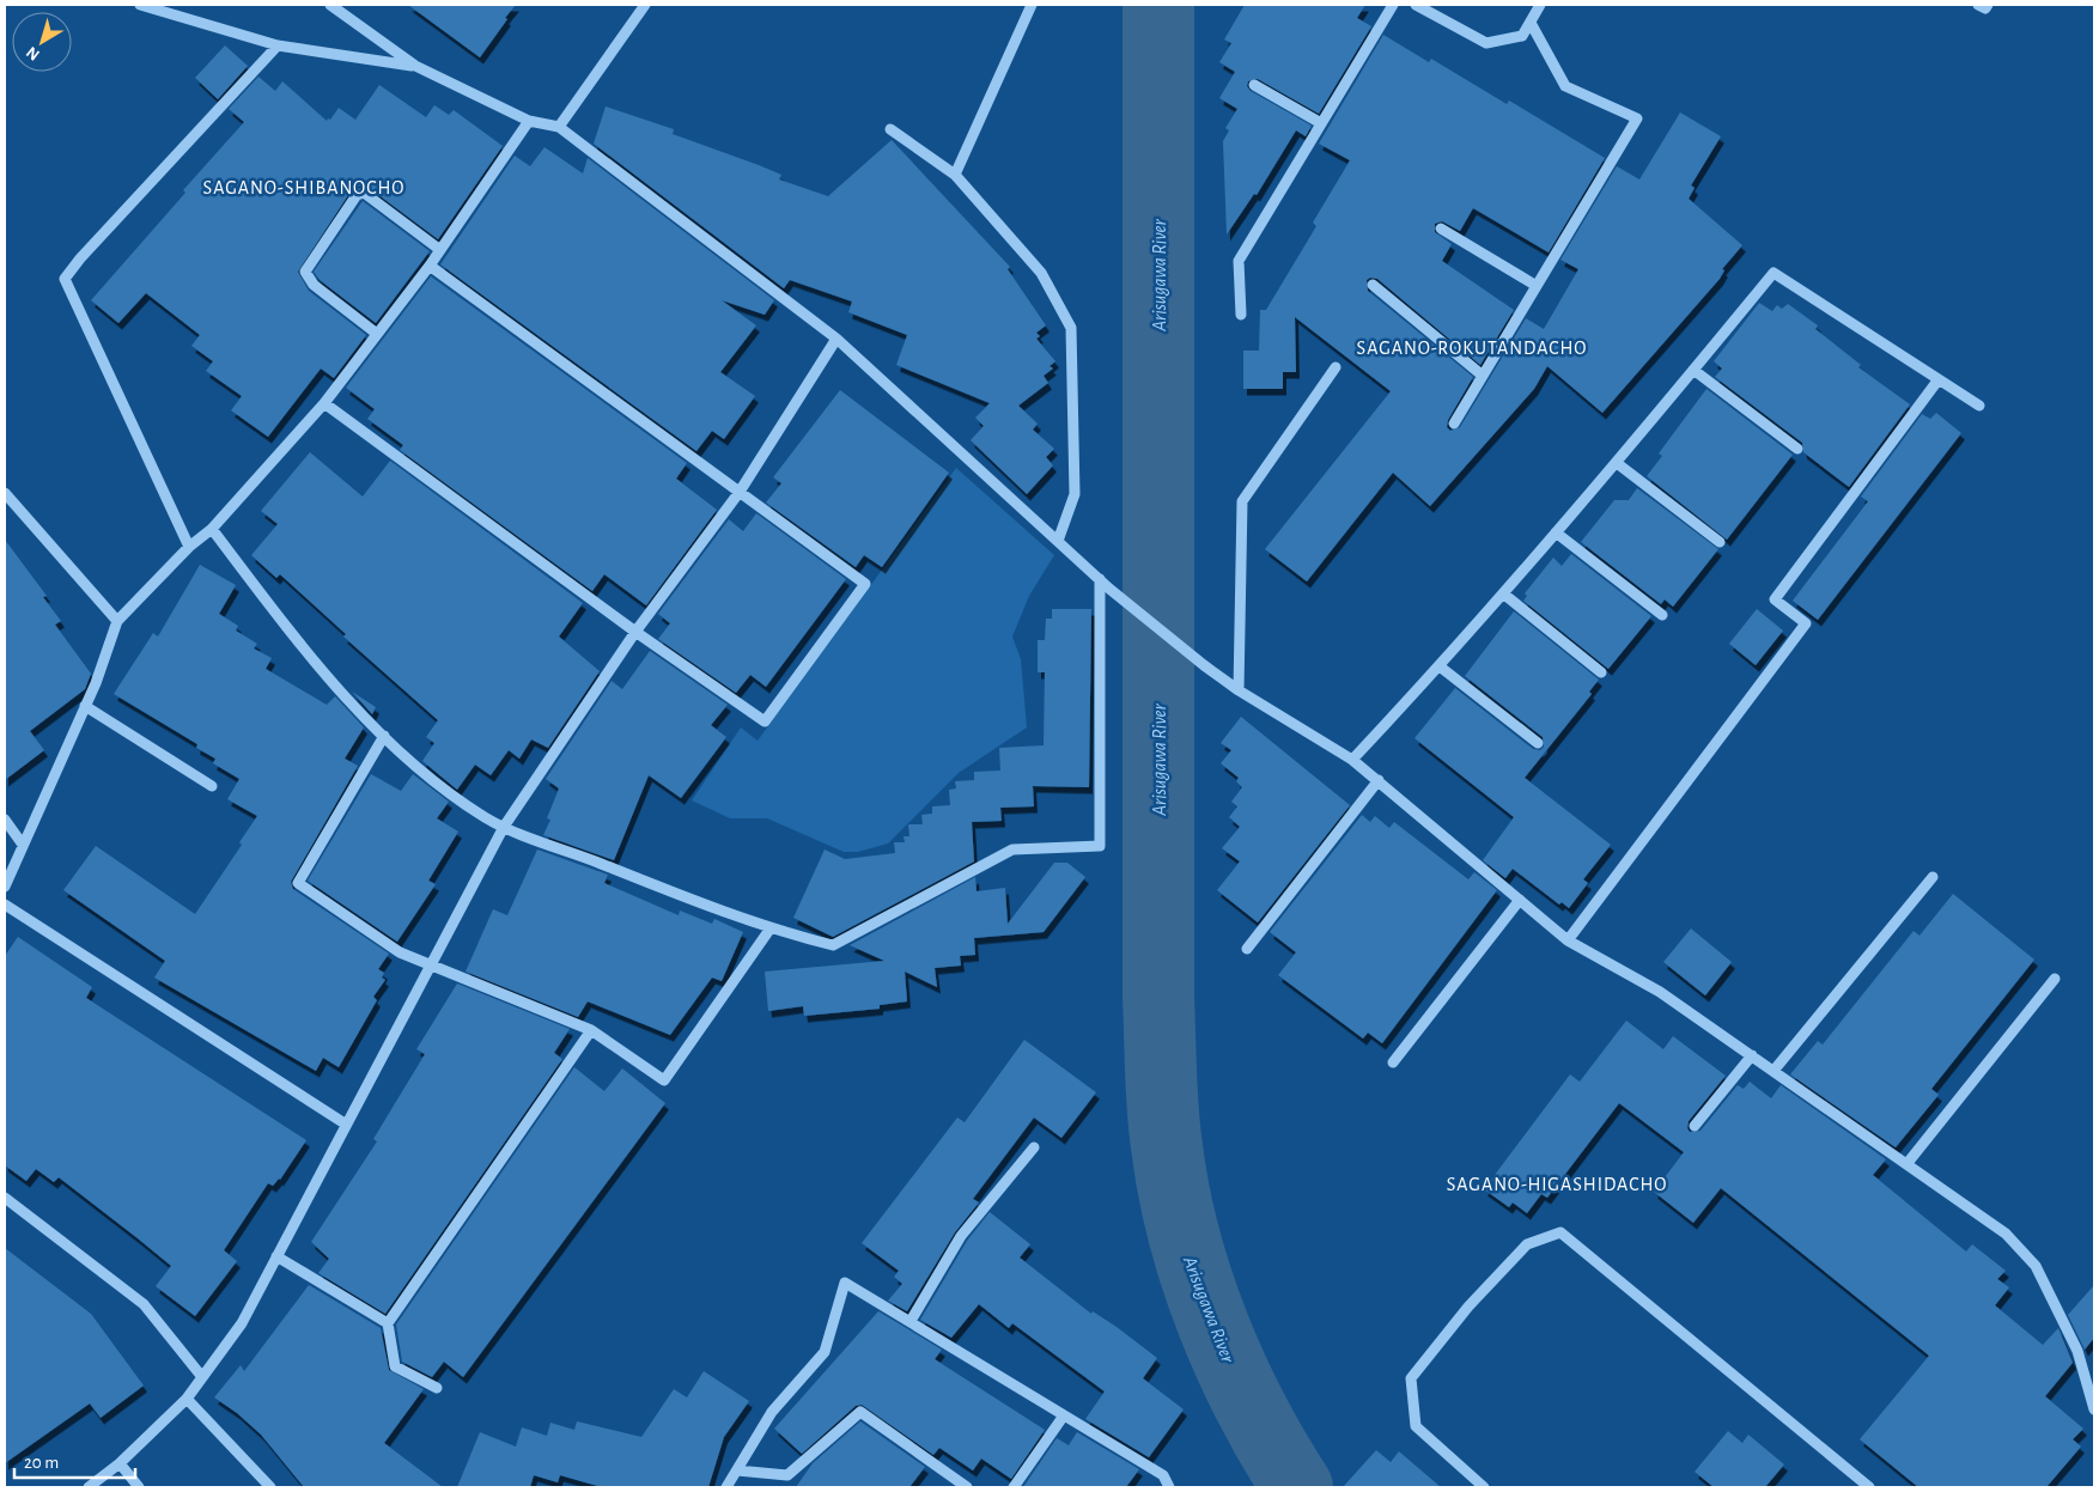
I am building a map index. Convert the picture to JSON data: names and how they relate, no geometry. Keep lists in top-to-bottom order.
{
  "districts": ["SAGANO-SHIBANOCHO", "SAGANO-ROKUTANDACHO", "SAGANO-HIGASHIDACHO"],
  "water": ["Arisugawa River"],
  "scale_bar": "20 m",
  "north": "bottom left"
}
